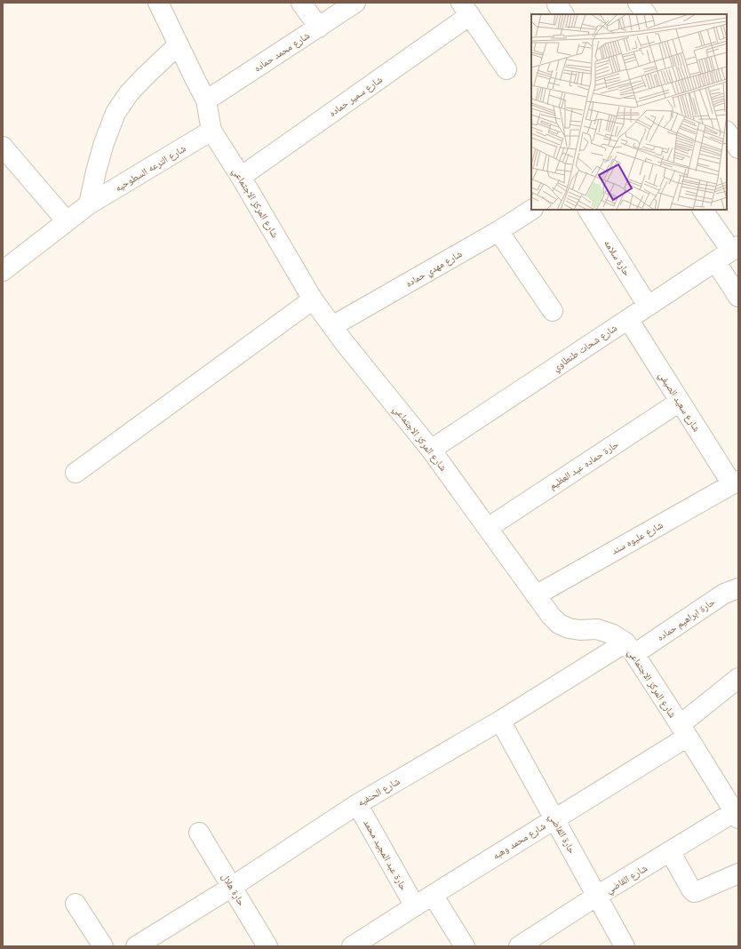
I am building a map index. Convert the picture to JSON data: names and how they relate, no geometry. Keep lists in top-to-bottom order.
{
  "streets": {
    "street": [
      "شارع محمد حماده",
      "شارع سمير حماده",
      "شارع الترعه السطوحيه",
      "شارع المركز الاجتماعي",
      "حارة سلامه",
      "شارع مهدي حماده",
      "شارع شحات طنطاوي",
      "شارع سعيد الصيفي",
      "حارة حماده عبد العظيم",
      "شارع عليوه سند",
      "حارة ابراهيم حماده",
      "شارع الحنفيه",
      "حارة القاضي",
      "شارع محمد وهبه",
      "حارة عبد المجيد محمد",
      "شارع القاضي",
      "حارة هلال"
    ]
  },
  "crossings": [
    ["شارع محمد حماده", "شارع المركز الاجتماعي"],
    ["شارع سمير حماده", "شارع المركز الاجتماعي"],
    ["شارع الترعه السطوحيه", "شارع المركز الاجتماعي"],
    ["شارع المركز الاجتماعي", "شارع مهدي حماده"],
    ["شارع المركز الاجتماعي", "شارع شحات طنطاوي"],
    ["شارع المركز الاجتماعي", "حارة حماده عبد العظيم"],
    ["شارع المركز الاجتماعي", "شارع عليوه سند"],
    ["شارع المركز الاجتماعي", "حارة ابراهيم حماده"],
    ["شارع المركز الاجتماعي", "شارع الحنفيه"],
    ["شارع المركز الاجتماعي", "شارع محمد وهبه"],
    ["شارع المركز الاجتماعي", "شارع القاضي"],
    ["حارة سلامه", "شارع شحات طنطاوي"],
    ["شارع شحات طنطاوي", "شارع سعيد الصيفي"],
    ["شارع سعيد الصيفي", "حارة حماده عبد العظيم"],
    ["شارع سعيد الصيفي", "شارع عليوه سند"],
    ["حارة ابراهيم حماده", "شارع الحنفيه"],
    ["شارع الحنفيه", "حارة القاضي"],
    ["شارع الحنفيه", "حارة عبد المجيد محمد"],
    ["شارع الحنفيه", "حارة هلال"],
    ["حارة القاضي", "شارع محمد وهبه"],
    ["حارة القاضي", "شارع القاضي"],
    ["شارع محمد وهبه", "حارة عبد المجيد محمد"]
  ]
}
